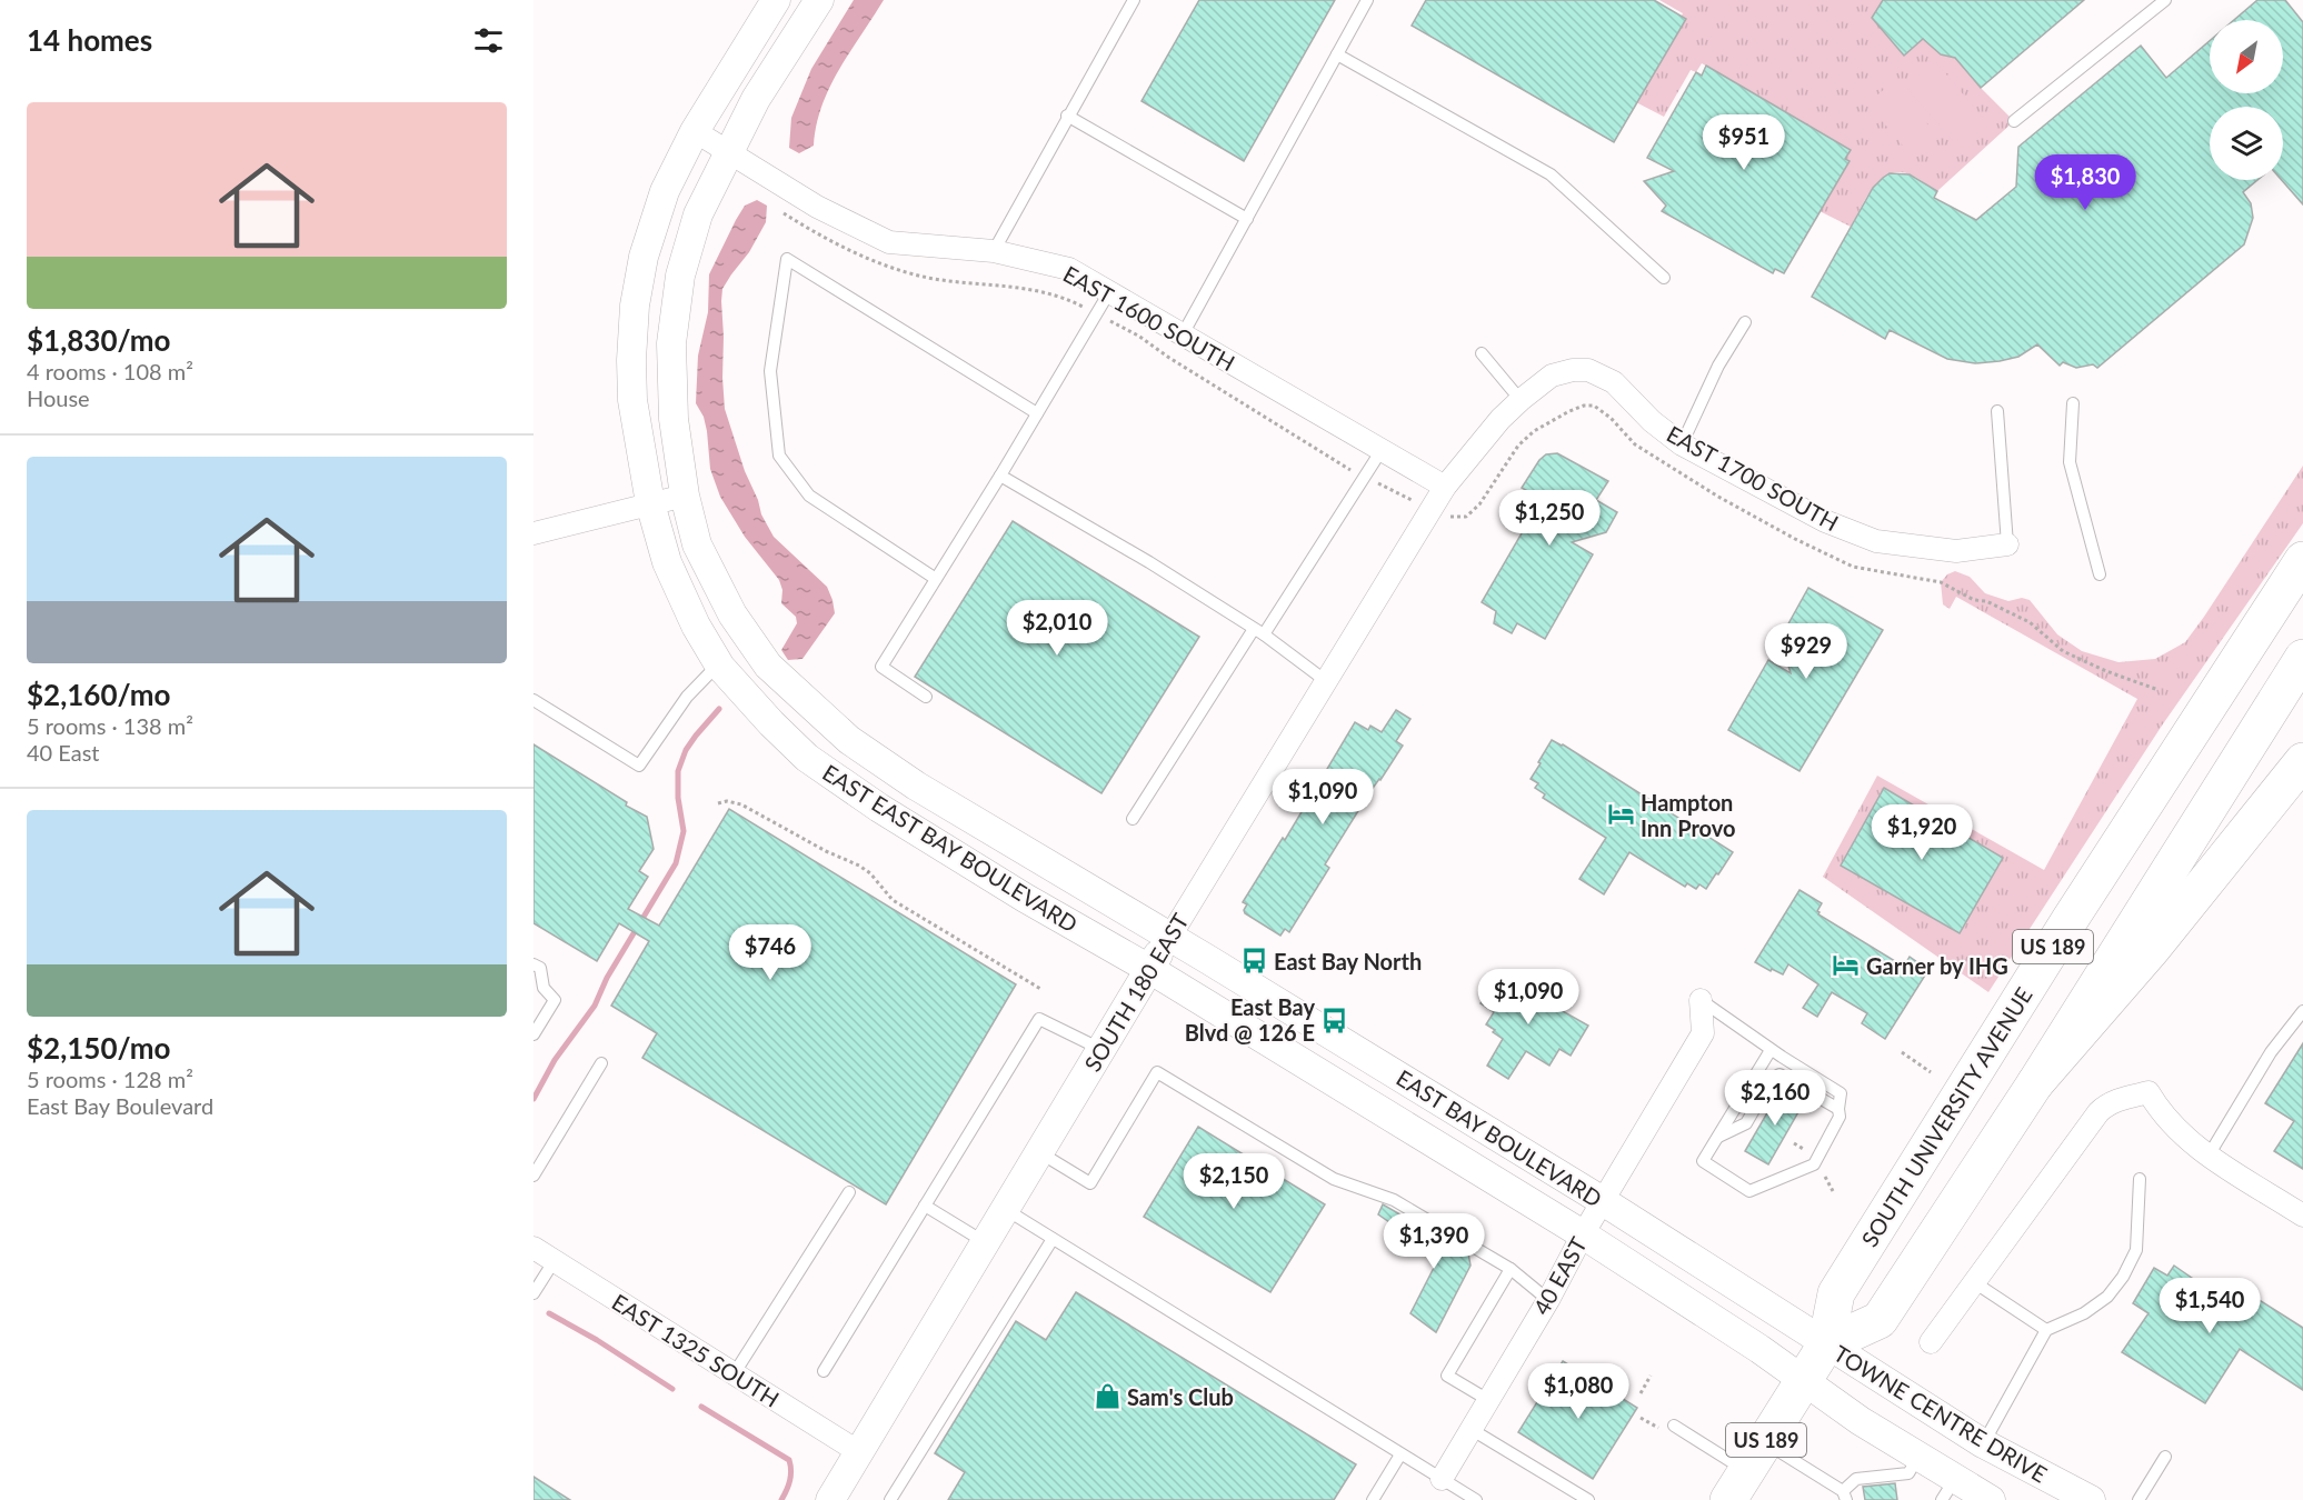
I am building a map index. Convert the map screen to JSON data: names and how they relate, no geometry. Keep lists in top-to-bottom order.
{
  "streets": {
    "highway": ["US 189", "SOUTH UNIVERSITY AVENUE"],
    "street": [
      "EAST 1600 SOUTH",
      "EAST 1700 SOUTH",
      "EAST EAST BAY BOULEVARD",
      "SOUTH 180 EAST",
      "EAST BAY BOULEVARD",
      "40 EAST",
      "EAST 1325 SOUTH",
      "TOWNE CENTRE DRIVE"
    ]
  },
  "crossings": [
    ["EAST 1600 SOUTH", "EAST 1700 SOUTH"],
    ["EAST 1600 SOUTH", "SOUTH 180 EAST"],
    ["EAST 1700 SOUTH", "SOUTH 180 EAST"],
    ["EAST EAST BAY BOULEVARD", "SOUTH 180 EAST"],
    ["EAST EAST BAY BOULEVARD", "EAST BAY BOULEVARD"],
    ["US 189", "SOUTH UNIVERSITY AVENUE"],
    ["US 189", "EAST BAY BOULEVARD"],
    ["US 189", "TOWNE CENTRE DRIVE"],
    ["SOUTH 180 EAST", "EAST BAY BOULEVARD"],
    ["SOUTH 180 EAST", "EAST 1325 SOUTH"],
    ["SOUTH UNIVERSITY AVENUE", "EAST BAY BOULEVARD"],
    ["SOUTH UNIVERSITY AVENUE", "TOWNE CENTRE DRIVE"],
    ["EAST BAY BOULEVARD", "40 EAST"],
    ["EAST BAY BOULEVARD", "TOWNE CENTRE DRIVE"]
  ],
  "places": {
    "hotel": ["Hampton Inn Provo", "Garner by IHG"],
    "bus stop": ["East Bay North", "East Bay Blvd @ 126 E"],
    "shop": ["Sam's Club"]
  },
  "north": "bottom left",
  "page": {
    "heading": "14 homes",
    "list": [
      {
        "name": "$1,830/mo",
        "note": "4 rooms · 108 m² · House"
      },
      {
        "name": "$2,160/mo",
        "note": "5 rooms · 138 m² · 40 East"
      },
      {
        "name": "$2,150/mo",
        "note": "5 rooms · 128 m² · East Bay Boulevard"
      }
    ],
    "price": [
      "$951",
      "$1,830",
      "$1,250",
      "$2,010",
      "$929",
      "$1,090",
      "$1,920",
      "$746",
      "$1,090",
      "$2,160",
      "$2,150",
      "$1,390",
      "$1,540",
      "$1,080"
    ]
  }
}
